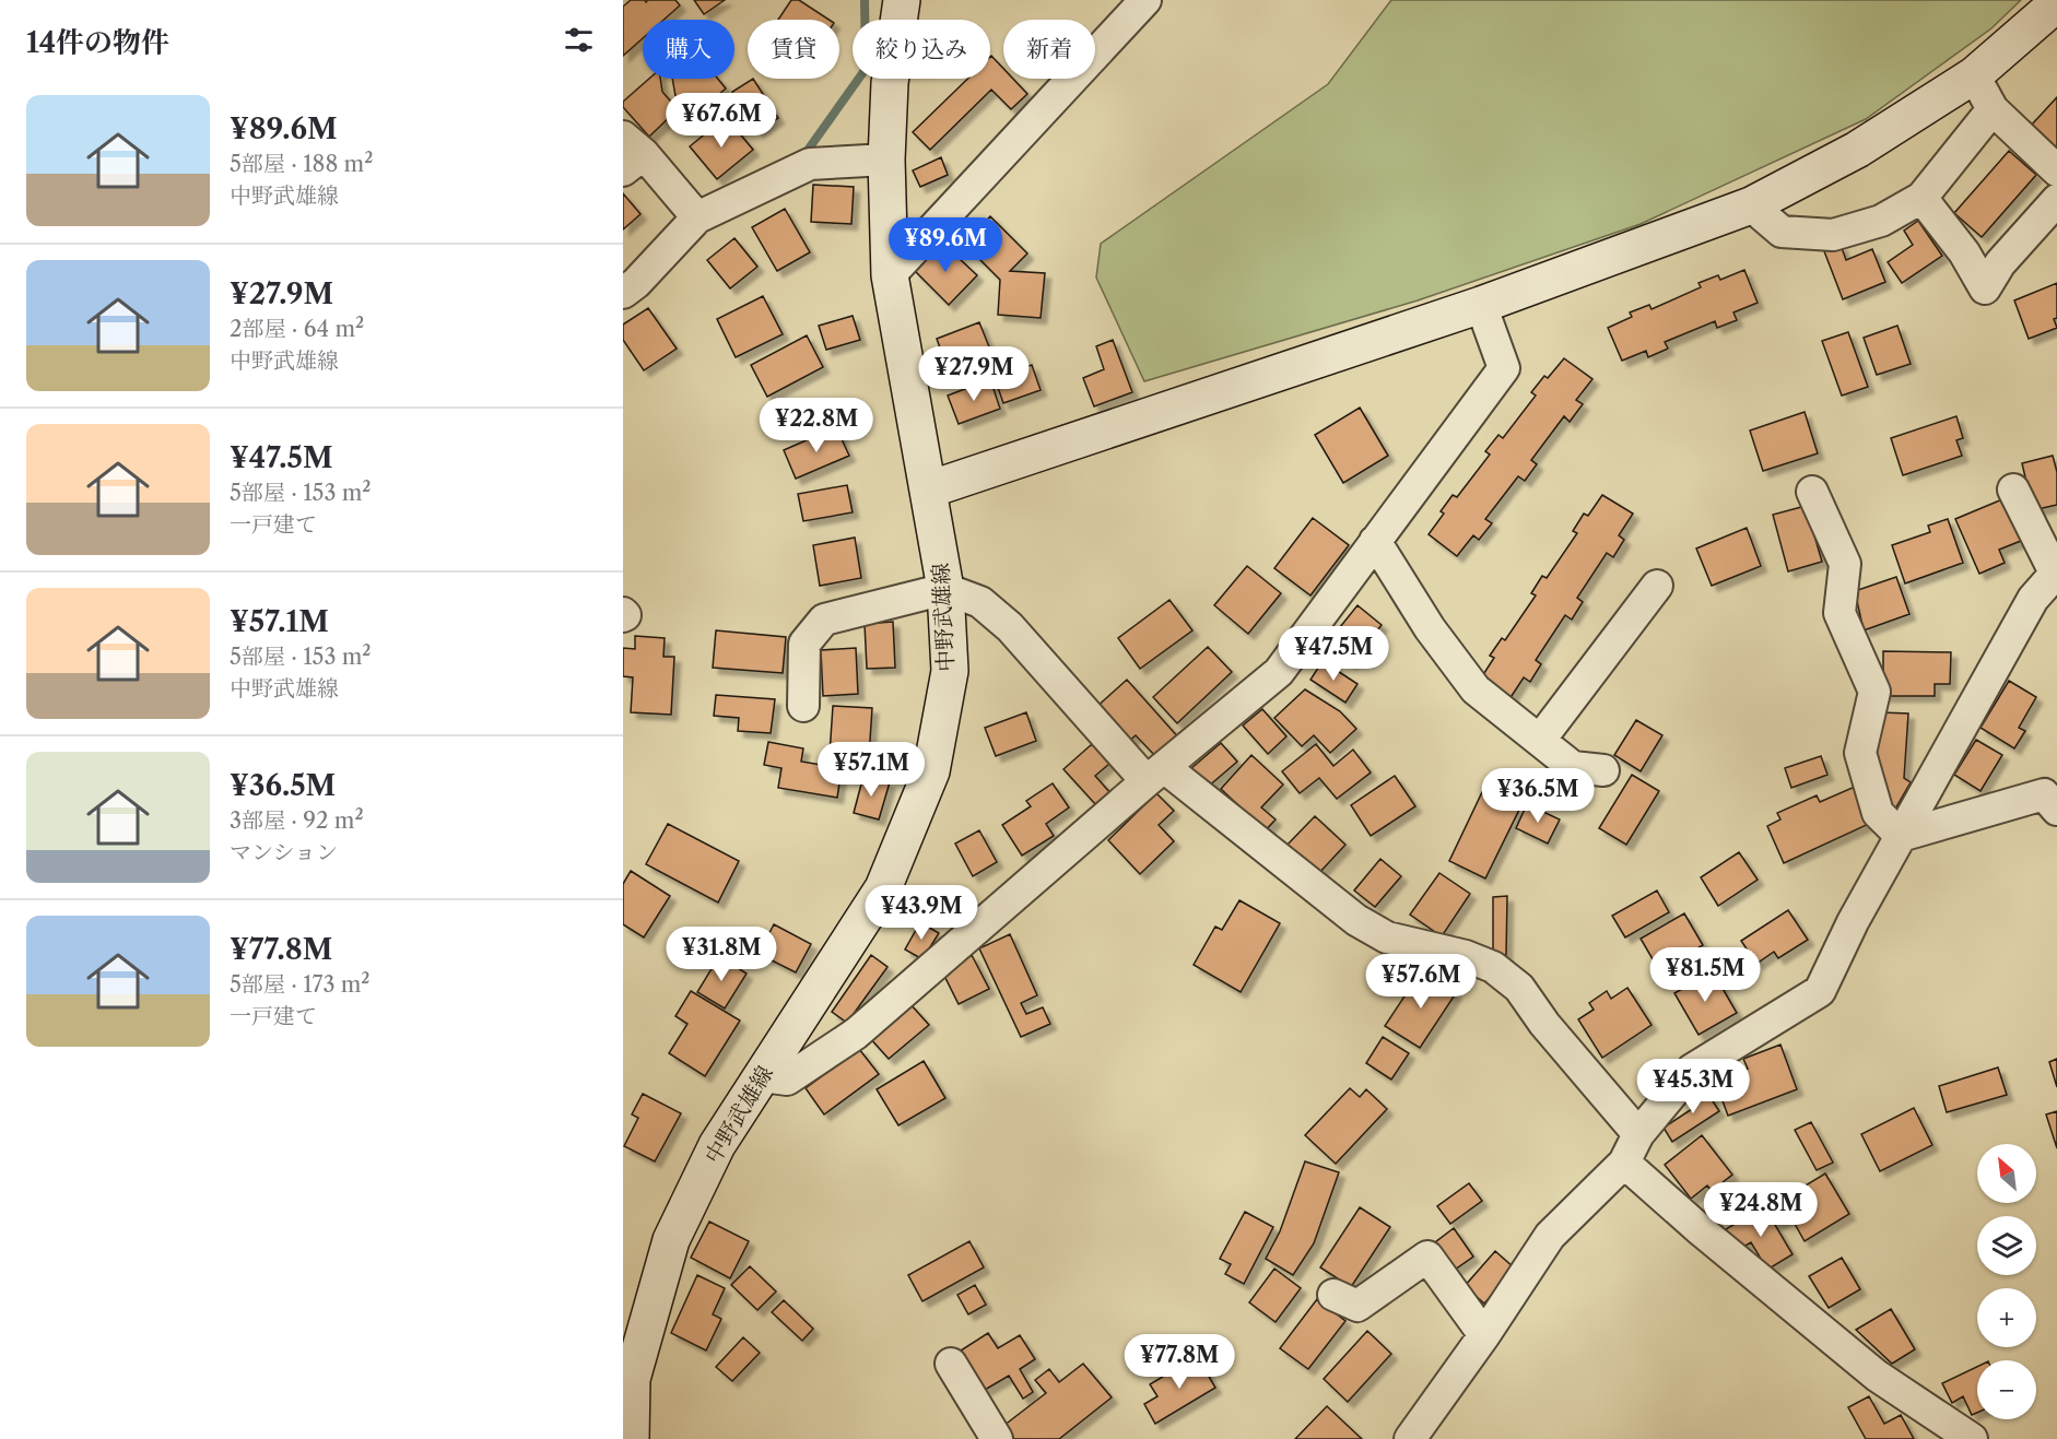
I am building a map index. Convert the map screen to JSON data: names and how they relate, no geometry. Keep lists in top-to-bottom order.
{
  "streets": {
    "main road": ["中野武雄線"]
  },
  "north": "top left",
  "page": {
    "heading": "14件の物件",
    "chip": [
      "購入",
      "賃貸",
      "絞り込み",
      "新着"
    ],
    "list": [
      {
        "name": "¥89.6M",
        "note": "5部屋 · 188 m² · 中野武雄線"
      },
      {
        "name": "¥27.9M",
        "note": "2部屋 · 64 m² · 中野武雄線"
      },
      {
        "name": "¥47.5M",
        "note": "5部屋 · 153 m² · 一戸建て"
      },
      {
        "name": "¥57.1M",
        "note": "5部屋 · 153 m² · 中野武雄線"
      },
      {
        "name": "¥36.5M",
        "note": "3部屋 · 92 m² · マンション"
      },
      {
        "name": "¥77.8M",
        "note": "5部屋 · 173 m² · 一戸建て"
      }
    ],
    "price": [
      "¥67.6M",
      "¥89.6M",
      "¥27.9M",
      "¥22.8M",
      "¥47.5M",
      "¥57.1M",
      "¥36.5M",
      "¥43.9M",
      "¥31.8M",
      "¥81.5M",
      "¥57.6M",
      "¥45.3M",
      "¥24.8M",
      "¥77.8M"
    ],
    "map_buttons": ["+", "−"]
  }
}
